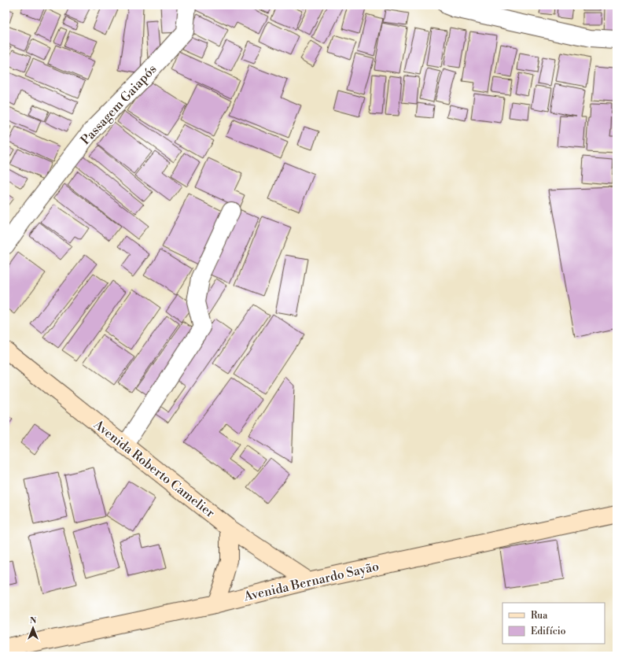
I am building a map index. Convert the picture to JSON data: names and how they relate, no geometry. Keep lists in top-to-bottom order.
{
  "streets": {
    "main road": ["Avenida Roberto Camelier", "Avenida Bernardo Sayão"],
    "street": ["Passagem Gaiapós"]
  },
  "crossings": [
    ["Avenida Roberto Camelier", "Avenida Bernardo Sayão"]
  ],
  "legend": ["Rua", "Edifício"],
  "north": "top"
}
